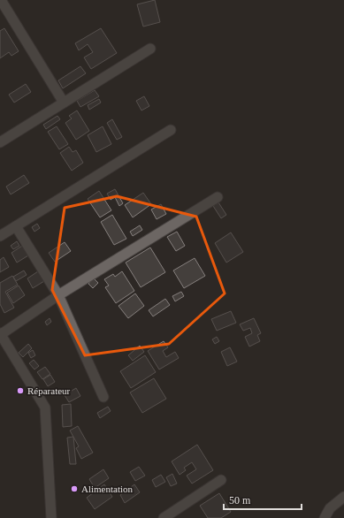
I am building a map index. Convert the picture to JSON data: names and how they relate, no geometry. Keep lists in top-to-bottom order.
{
  "places": ["Réparateur", "Alimentation"],
  "scale_bar": "50 m"
}
